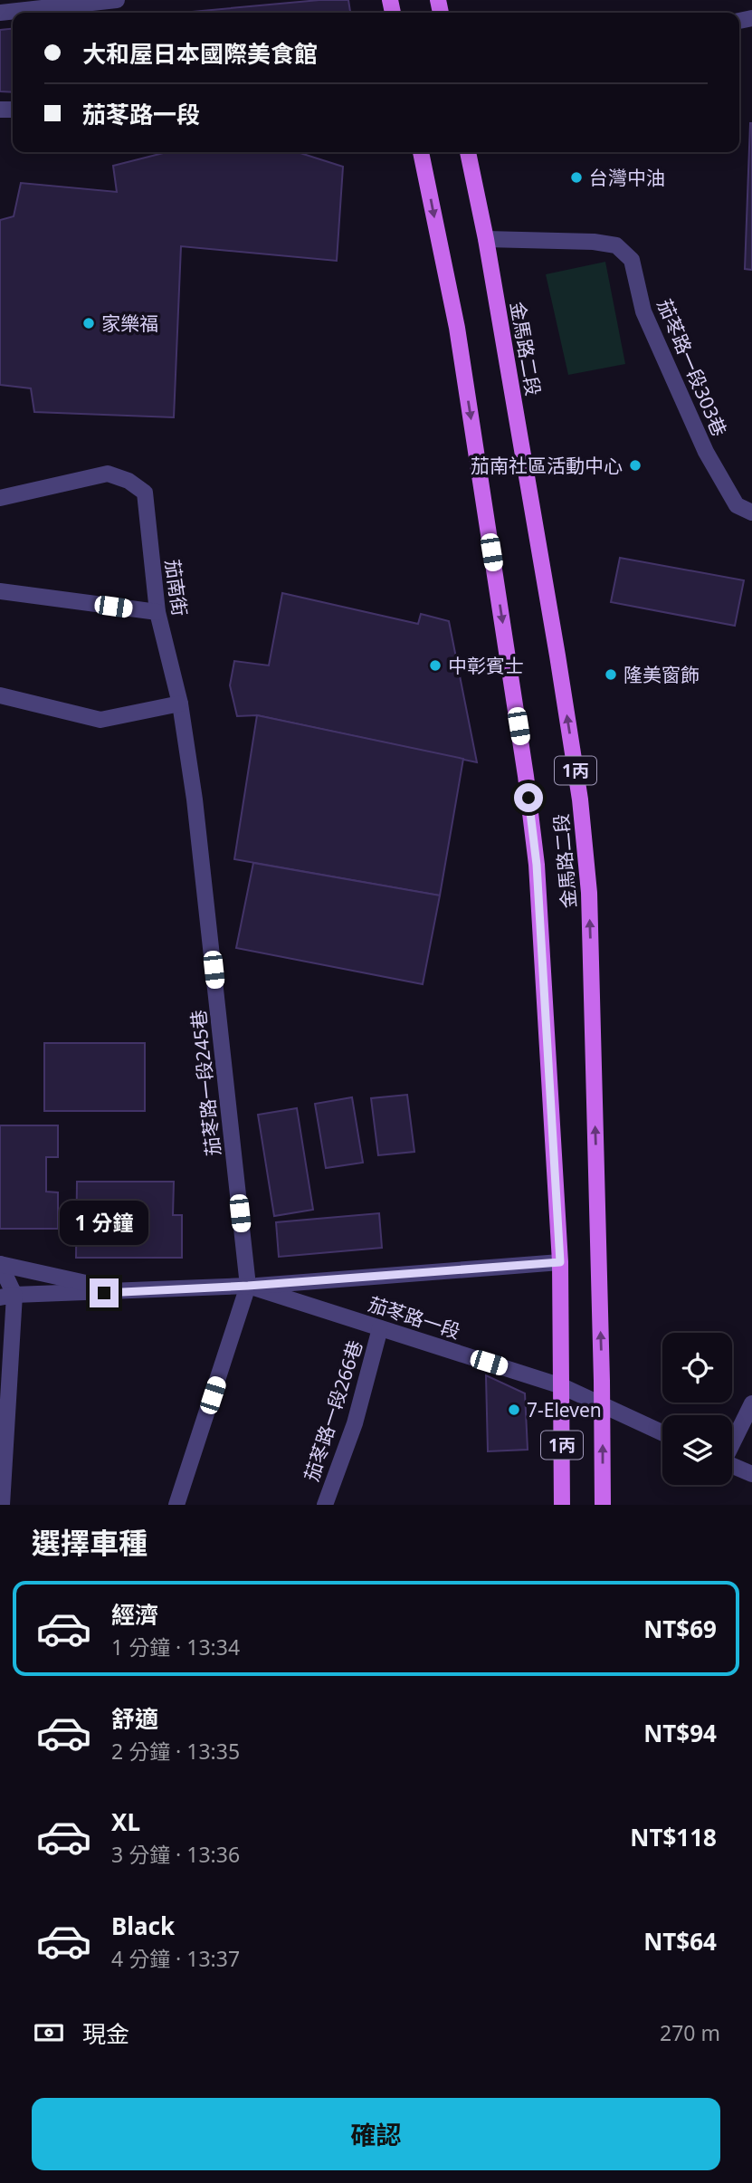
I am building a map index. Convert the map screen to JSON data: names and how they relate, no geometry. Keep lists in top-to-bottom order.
{
  "streets": {
    "main road": ["金馬路二段", "1丙"],
    "street": [
      "茄苳路一段303巷",
      "茄南街",
      "茄苳路一段245巷",
      "茄苳路一段",
      "茄苳路一段266巷"
    ]
  },
  "crossings": [
    ["金馬路二段", "茄苳路一段303巷"],
    ["金馬路二段", "茄苳路一段"],
    ["茄南街", "茄苳路一段245巷"],
    ["茄苳路一段245巷", "茄苳路一段"],
    ["茄苳路一段", "茄苳路一段266巷"]
  ],
  "places": [
    "台灣中油",
    "家樂福",
    "茄南社區活動中心",
    "中彰賓士",
    "隆美窗飾",
    "7-Eleven"
  ],
  "page": {
    "banner": ["大和屋日本國際美食館", "茄苳路一段"],
    "bubble": "1 分鐘",
    "heading": "選擇車種",
    "list": [
      {
        "name": "經濟",
        "note": "1 分鐘 · 13:34",
        "value": "NT$69"
      },
      {
        "name": "舒適",
        "note": "2 分鐘 · 13:35",
        "value": "NT$94"
      },
      {
        "name": "XL",
        "note": "3 分鐘 · 13:36",
        "value": "NT$118"
      },
      {
        "name": "Black",
        "note": "4 分鐘 · 13:37",
        "value": "NT$64"
      }
    ],
    "pay": ["現金", "270 m"],
    "buttons": "確認"
  }
}
